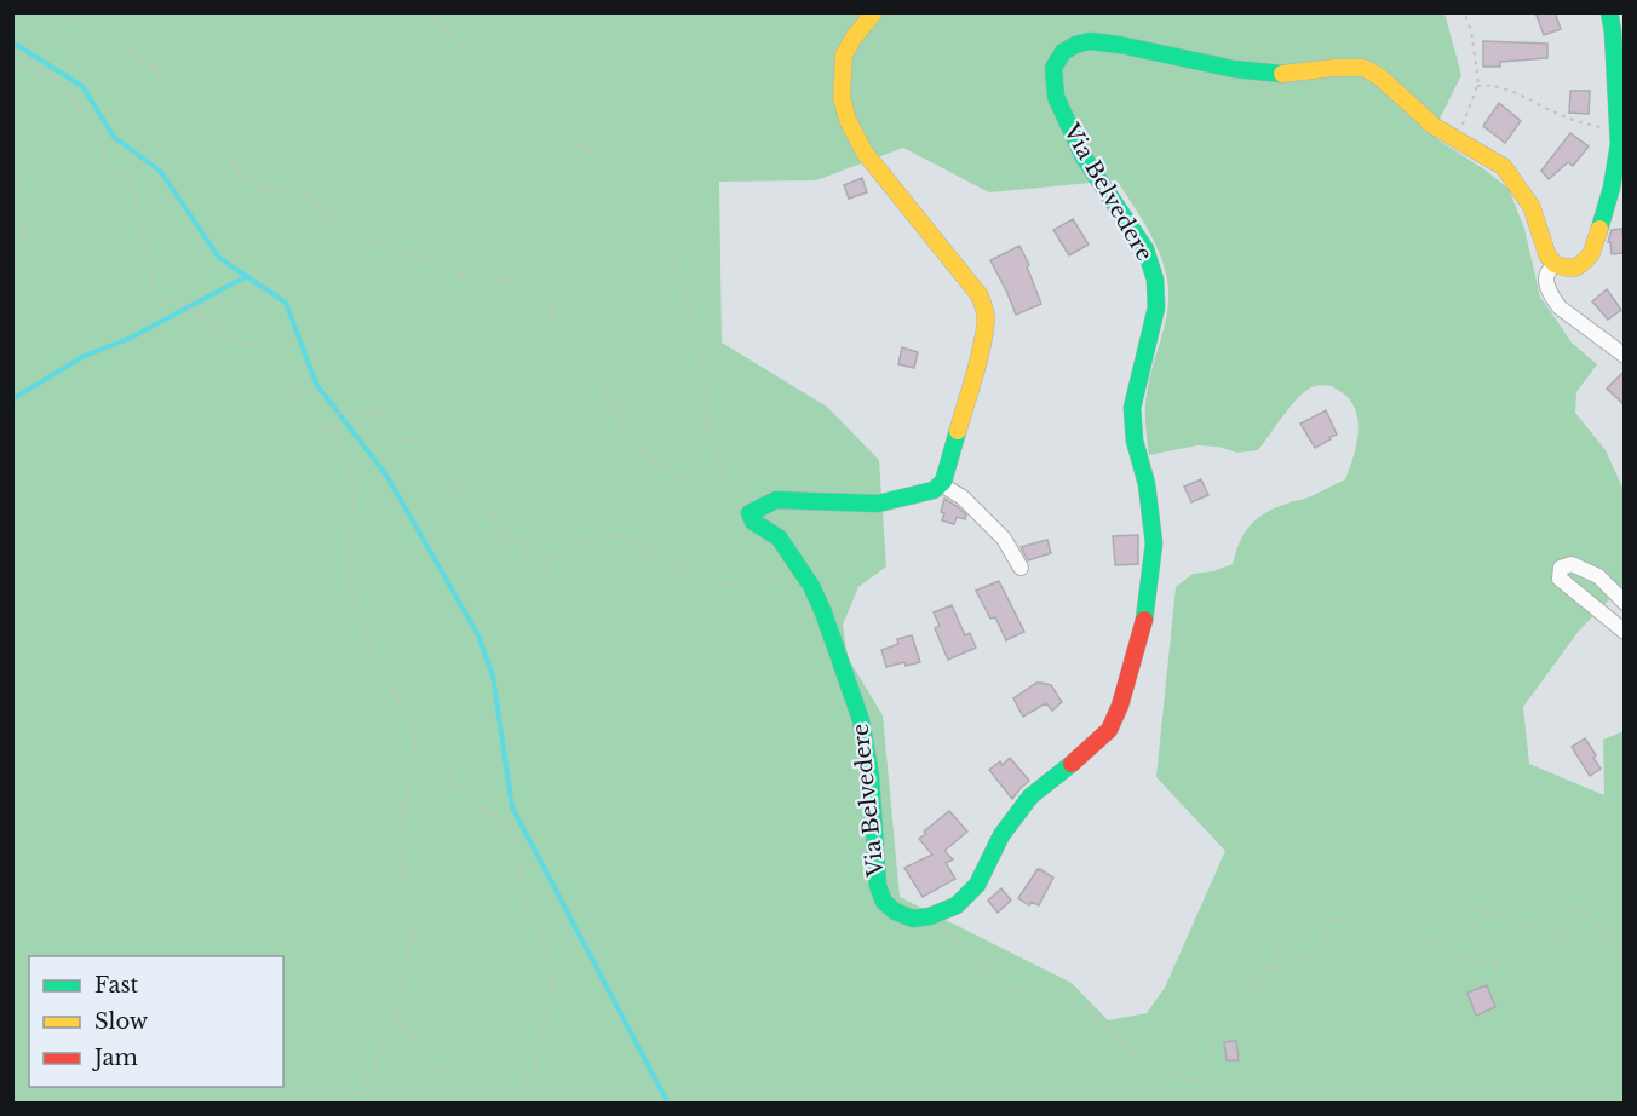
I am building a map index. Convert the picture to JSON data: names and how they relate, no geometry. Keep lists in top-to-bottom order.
{
  "streets": {
    "street": ["Via Belvedere"]
  },
  "legend": ["Fast", "Slow", "Jam"]
}
